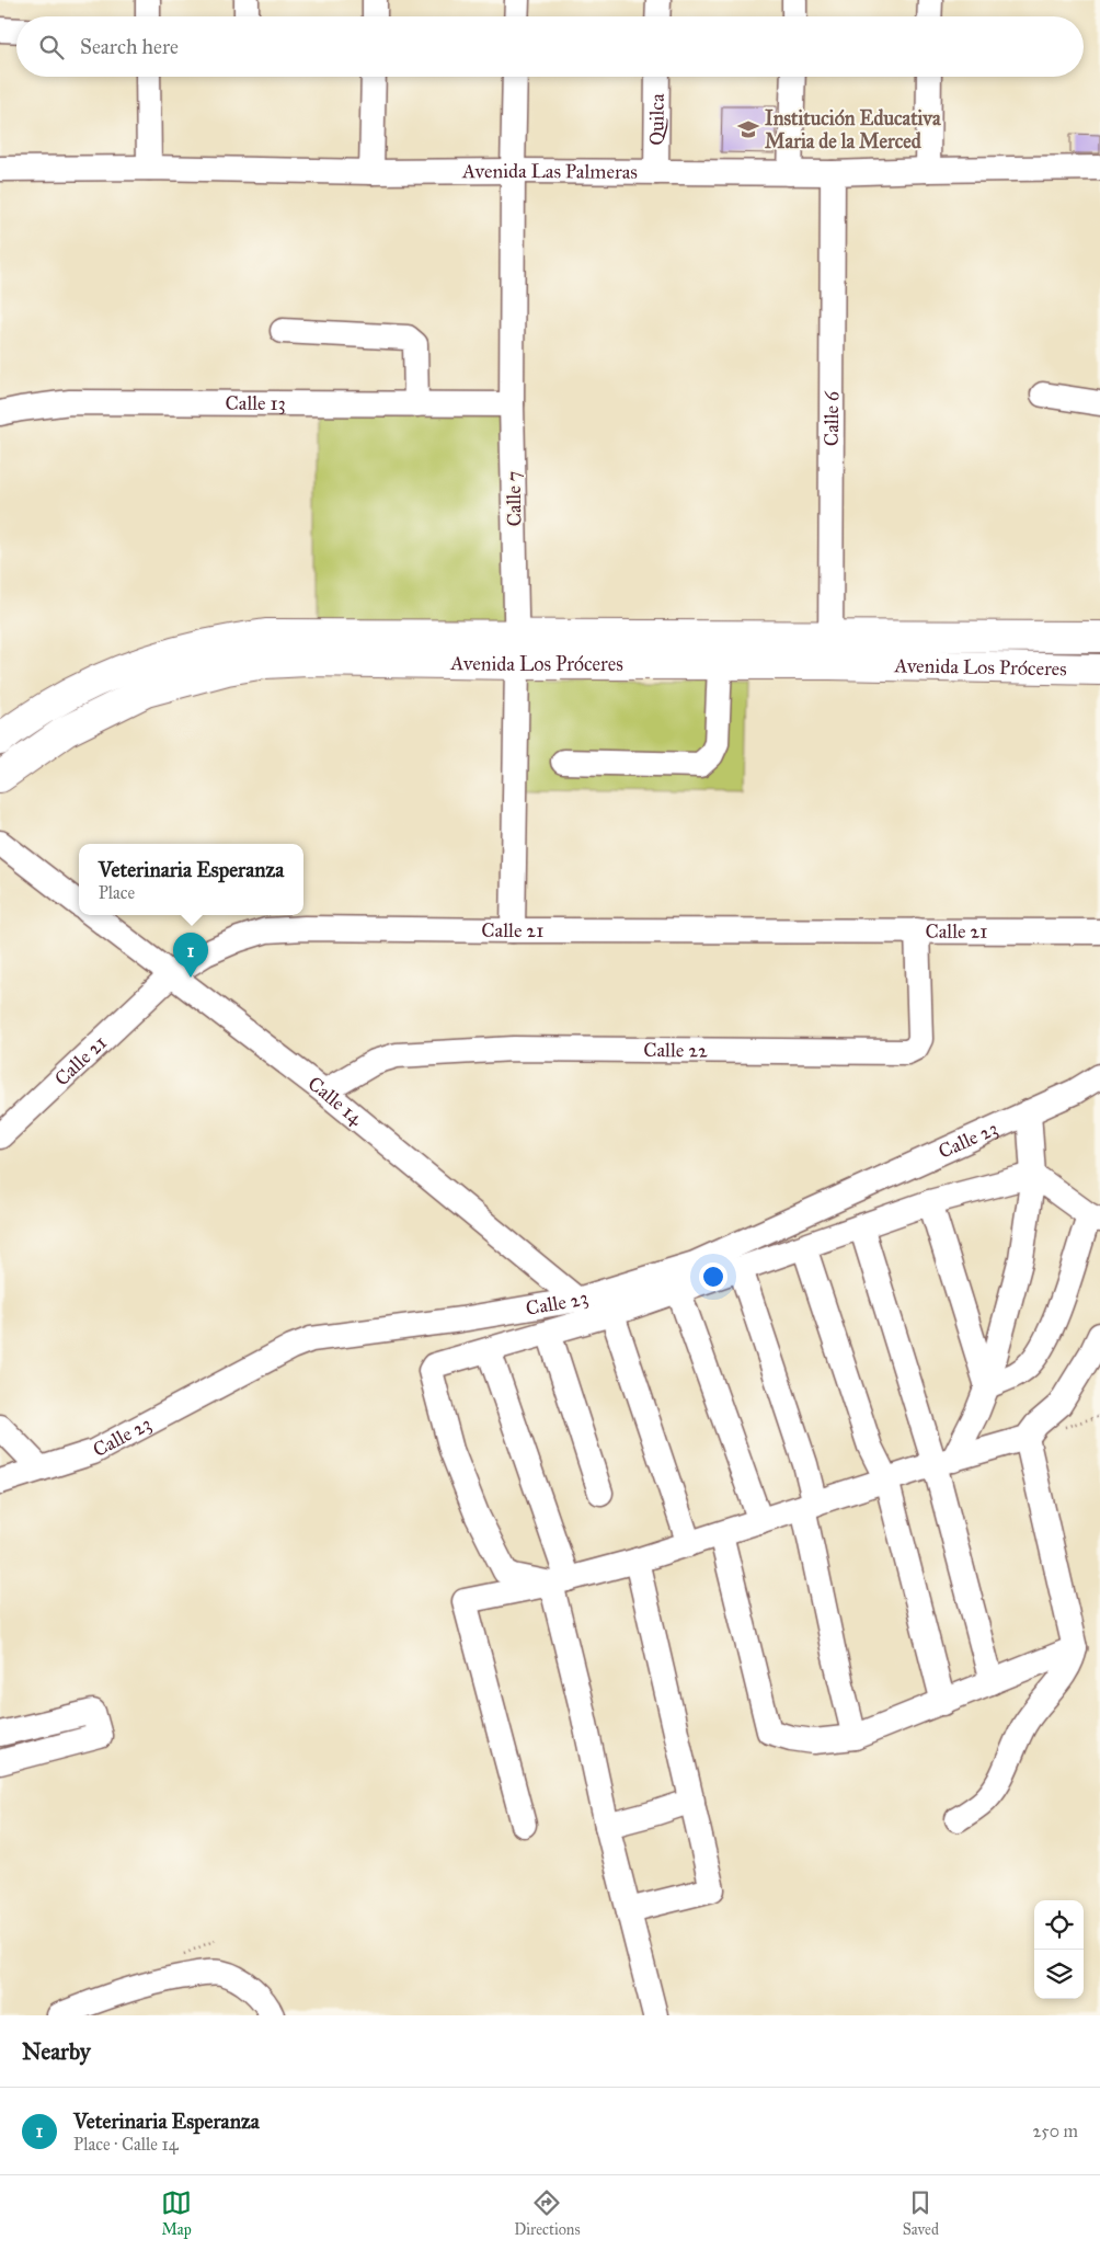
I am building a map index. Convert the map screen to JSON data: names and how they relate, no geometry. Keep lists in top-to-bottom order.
{
  "streets": {
    "main road": ["Avenida Los Próceres"],
    "street": [
      "Quilca",
      "Avenida Las Palmeras",
      "Calle 13",
      "Calle 6",
      "Calle 7",
      "Calle 21",
      "Calle 22",
      "Calle 14",
      "Calle 23"
    ]
  },
  "crossings": [
    ["Quilca", "Avenida Las Palmeras"],
    ["Avenida Las Palmeras", "Calle 6"],
    ["Avenida Las Palmeras", "Calle 7"],
    ["Calle 13", "Calle 7"],
    ["Calle 6", "Avenida Los Próceres"],
    ["Calle 7", "Avenida Los Próceres"],
    ["Calle 7", "Calle 21"],
    ["Calle 21", "Calle 22"],
    ["Calle 21", "Calle 14"],
    ["Calle 22", "Calle 14"],
    ["Calle 14", "Calle 23"]
  ],
  "places": {
    "school or university": ["Institución Educativa Maria de la Merced"]
  },
  "page": {
    "search": "Search here",
    "popup": ["Veterinaria Esperanza", "Place"],
    "pins": "1",
    "heading": "Nearby",
    "list": [
      {
        "mark": "1",
        "name": "Veterinaria Esperanza",
        "note": "Place · Calle 14",
        "value": "250 m"
      }
    ],
    "nav": ["Map", "Directions", "Saved"]
  }
}
